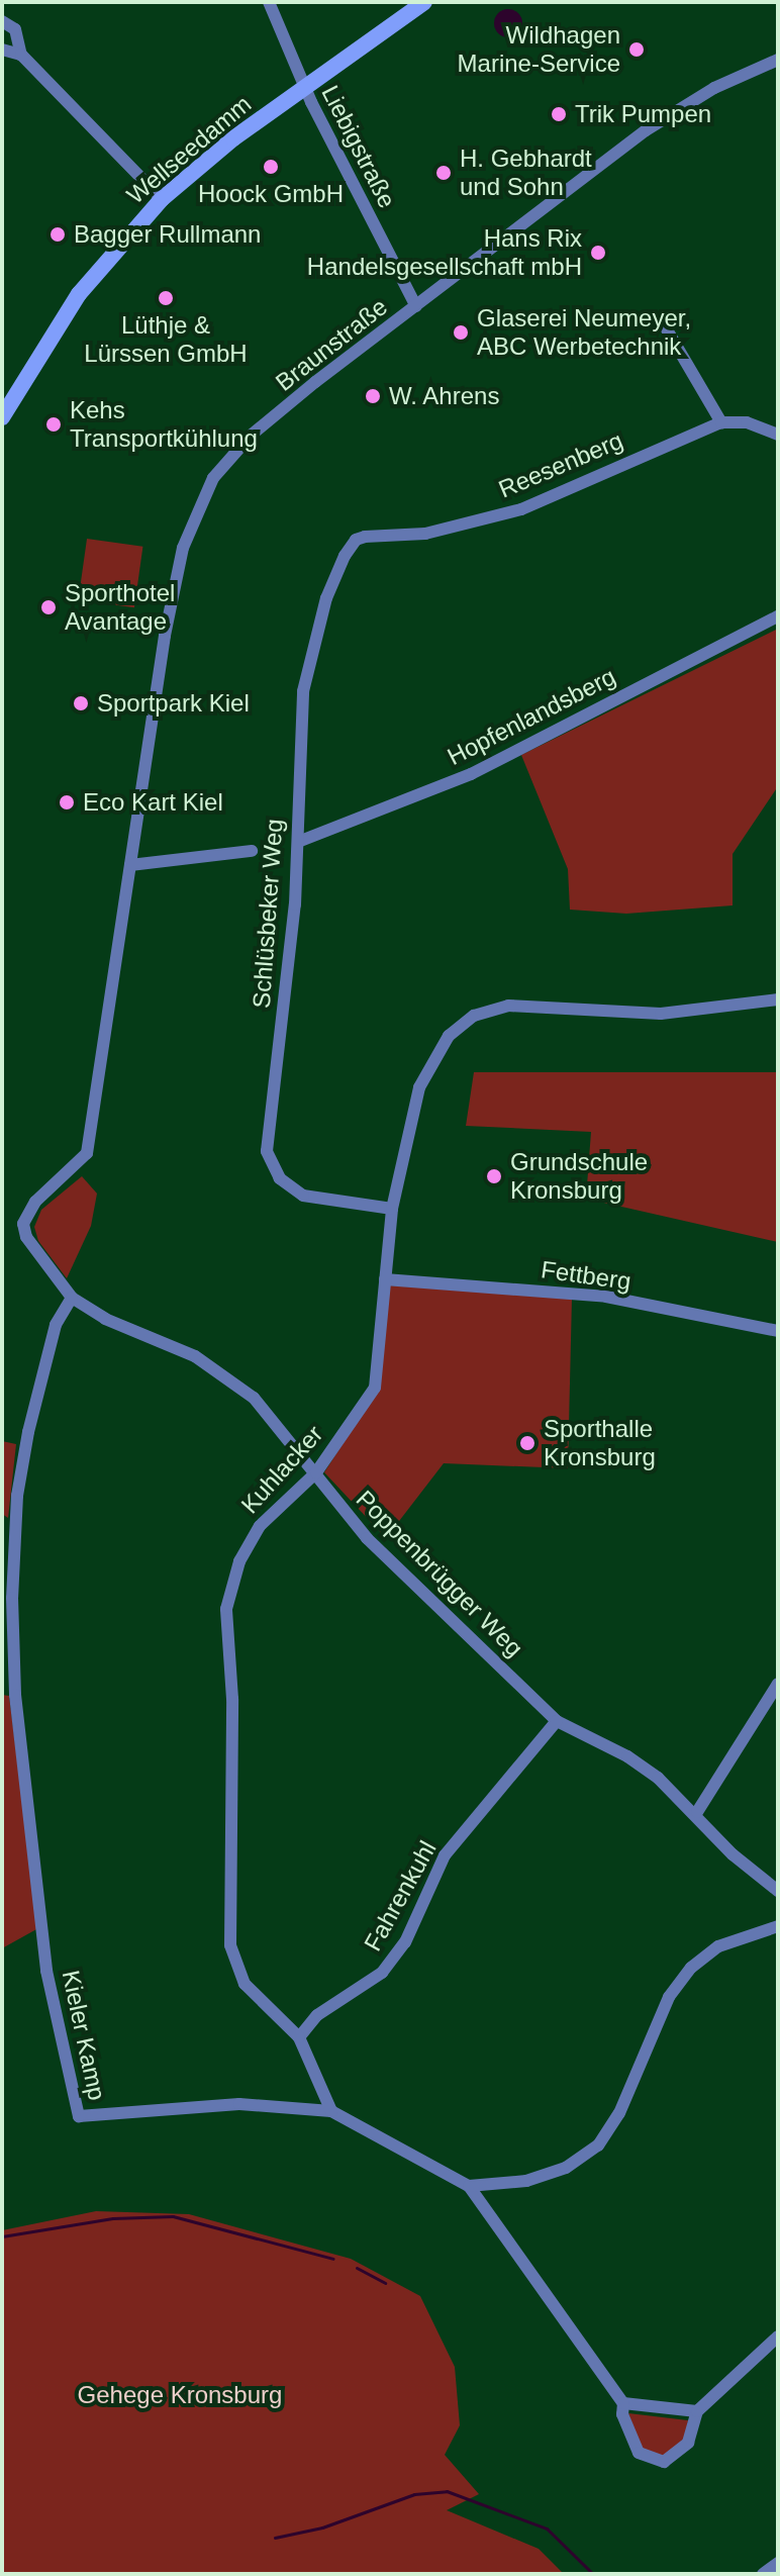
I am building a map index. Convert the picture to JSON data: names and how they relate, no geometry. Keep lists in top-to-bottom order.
{
  "streets": {
    "main road": ["Wellseedamm"],
    "street": [
      "Liebigstraße",
      "Braunstraße",
      "Reesenberg",
      "Hopfenlandsberg",
      "Schlüsbeker Weg",
      "Fettberg",
      "Kuhlacker",
      "Poppenbrügger Weg",
      "Fahrenkuhl",
      "Kieler Kamp"
    ]
  },
  "crossings": [
    ["Liebigstraße", "Wellseedamm"],
    ["Liebigstraße", "Braunstraße"],
    ["Braunstraße", "Poppenbrügger Weg"],
    ["Reesenberg", "Schlüsbeker Weg"],
    ["Hopfenlandsberg", "Schlüsbeker Weg"],
    ["Schlüsbeker Weg", "Kuhlacker"],
    ["Fettberg", "Kuhlacker"],
    ["Kuhlacker", "Poppenbrügger Weg"],
    ["Kuhlacker", "Fahrenkuhl"],
    ["Kuhlacker", "Kieler Kamp"],
    ["Poppenbrügger Weg", "Fahrenkuhl"],
    ["Poppenbrügger Weg", "Kieler Kamp"]
  ],
  "parks": ["Gehege Kronsburg"],
  "places": [
    "Wildhagen Marine-Service",
    "Trik Pumpen",
    "Hoock GmbH",
    "H. Gebhardt und Sohn",
    "Bagger Rullmann",
    "Hans Rix Handelsgesellschaft mbH",
    "Lüthje & Lürssen GmbH",
    "Glaserei Neumeyer, ABC Werbetechnik",
    "W. Ahrens",
    "Kehs Transportkühlung",
    "Sporthotel Avantage",
    "Sportpark Kiel",
    "Eco Kart Kiel",
    "Grundschule Kronsburg",
    "Sporthalle Kronsburg"
  ]
}
